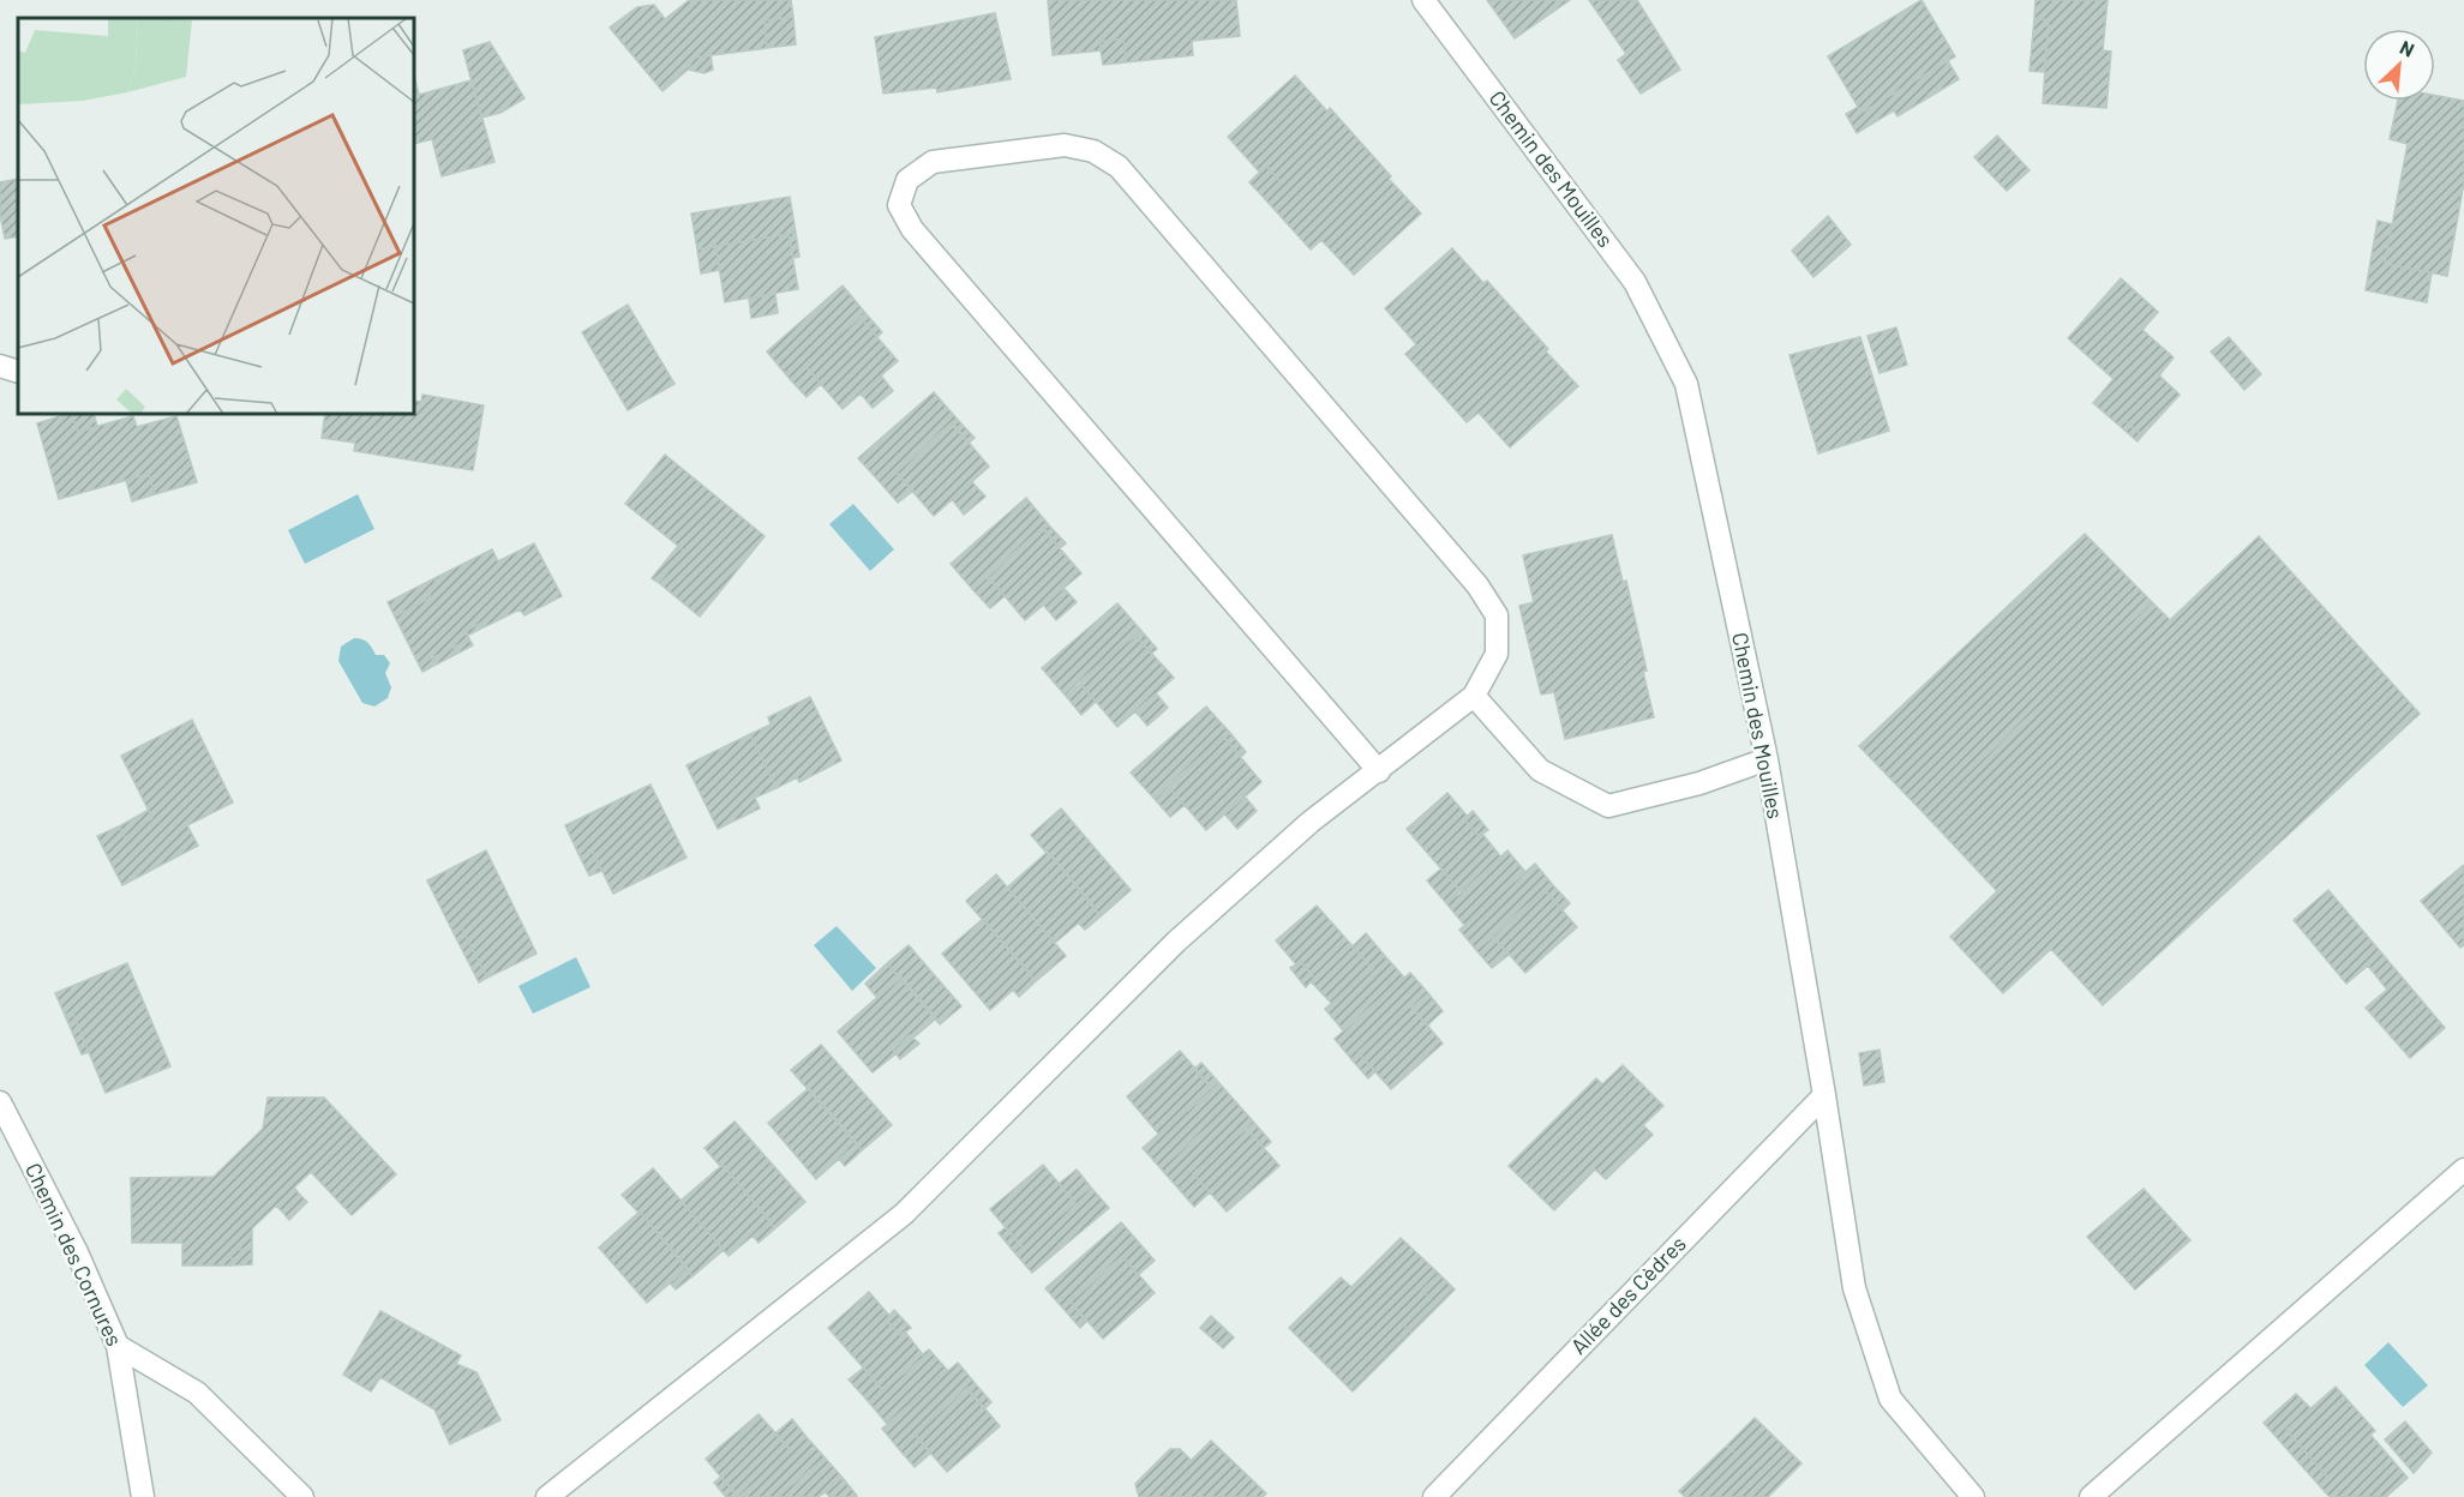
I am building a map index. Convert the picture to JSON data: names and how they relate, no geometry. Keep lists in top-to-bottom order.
{
  "streets": {
    "street": ["Chemin des Mouilles", "Chemin des Cornures", "Allée des Cèdres"]
  },
  "crossings": [
    ["Chemin des Mouilles", "Allée des Cèdres"]
  ],
  "north": "top right"
}
